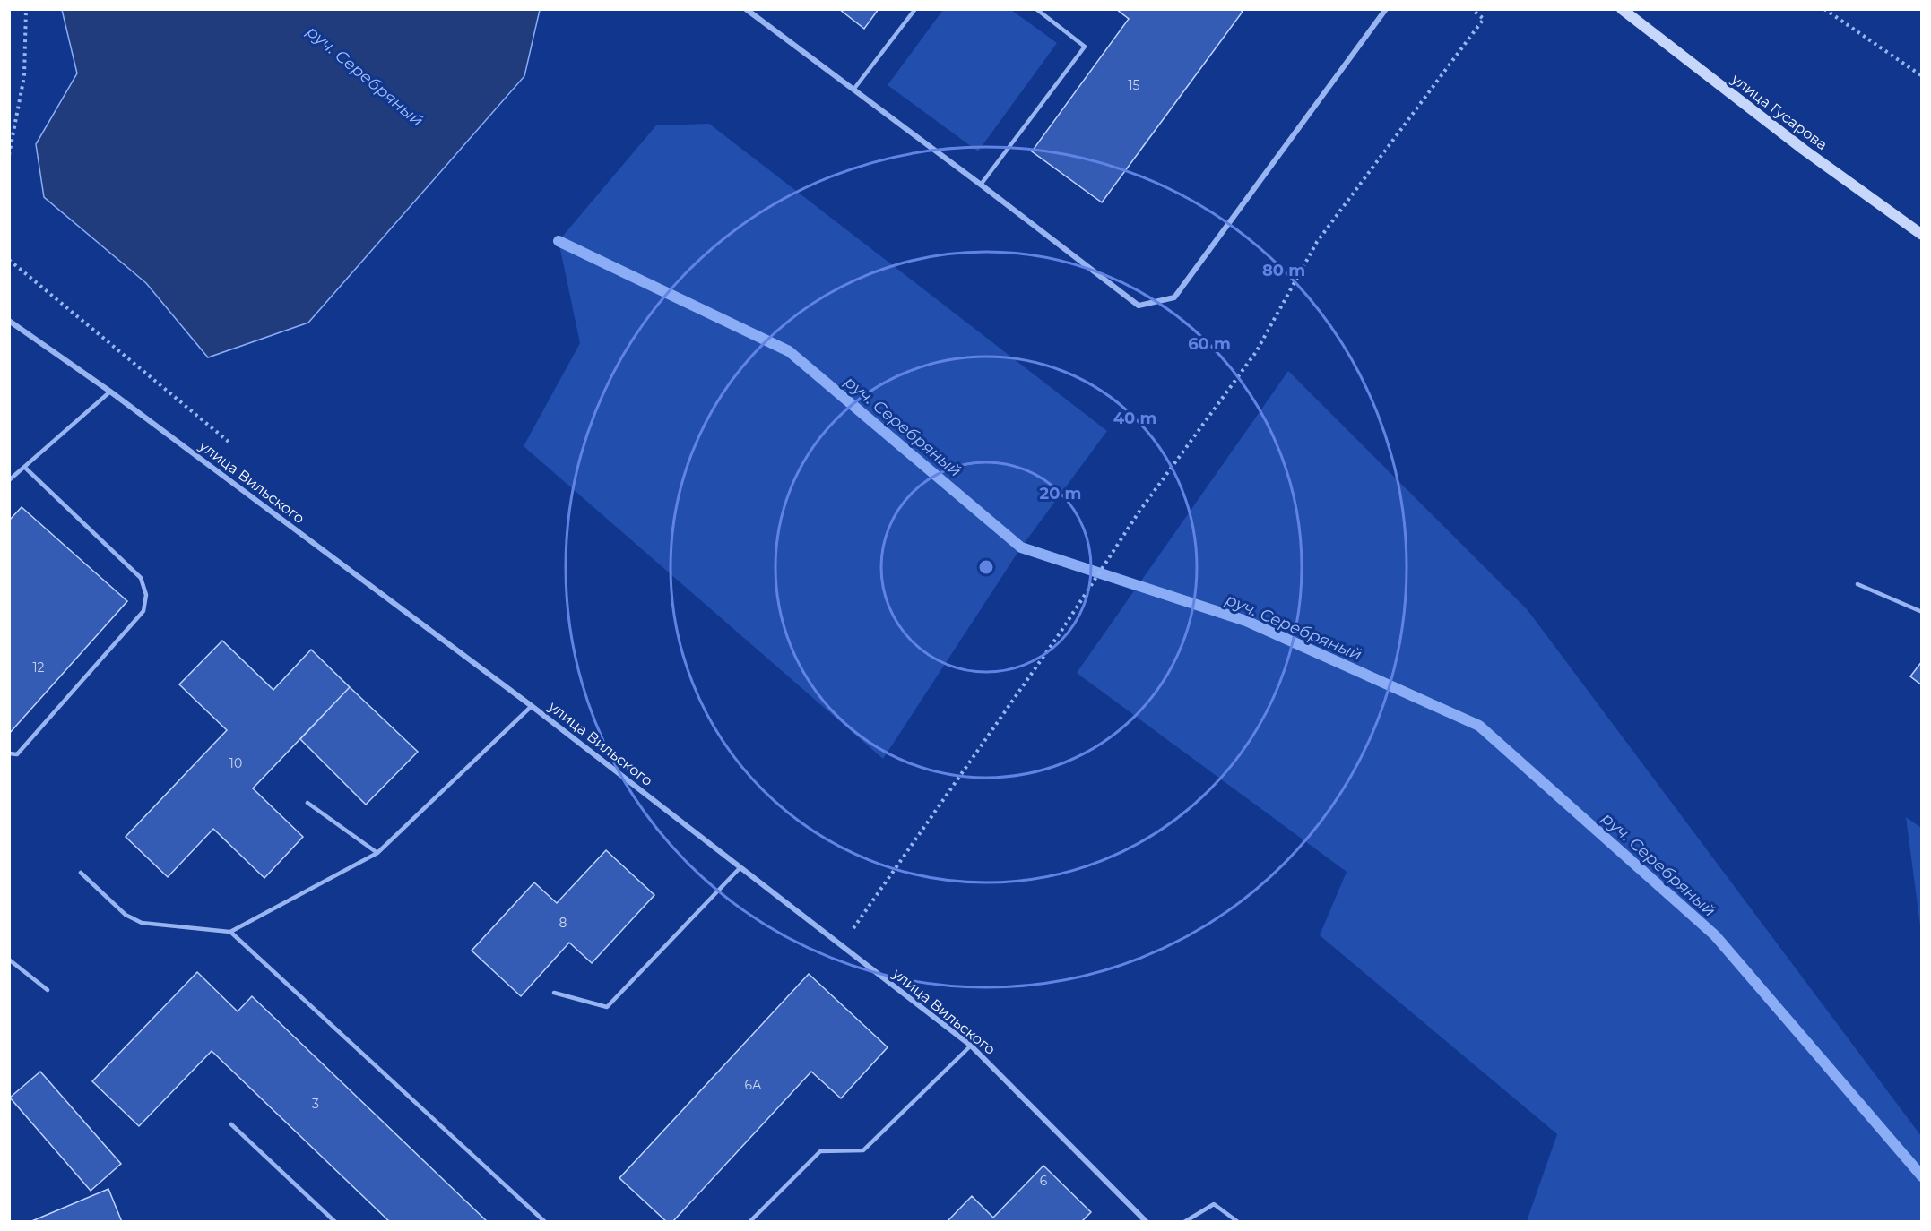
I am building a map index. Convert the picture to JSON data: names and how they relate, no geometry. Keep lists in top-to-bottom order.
{
  "streets": {
    "main road": ["улица Гусарова"],
    "street": ["улица Вильского"]
  },
  "water": ["руч. Серебряный"],
  "house_numbers": [
    "15",
    "12",
    "10",
    "8",
    "6А",
    "3",
    "6"
  ],
  "rings": [
    "80 m",
    "60 m",
    "40 m",
    "20 m"
  ]
}
